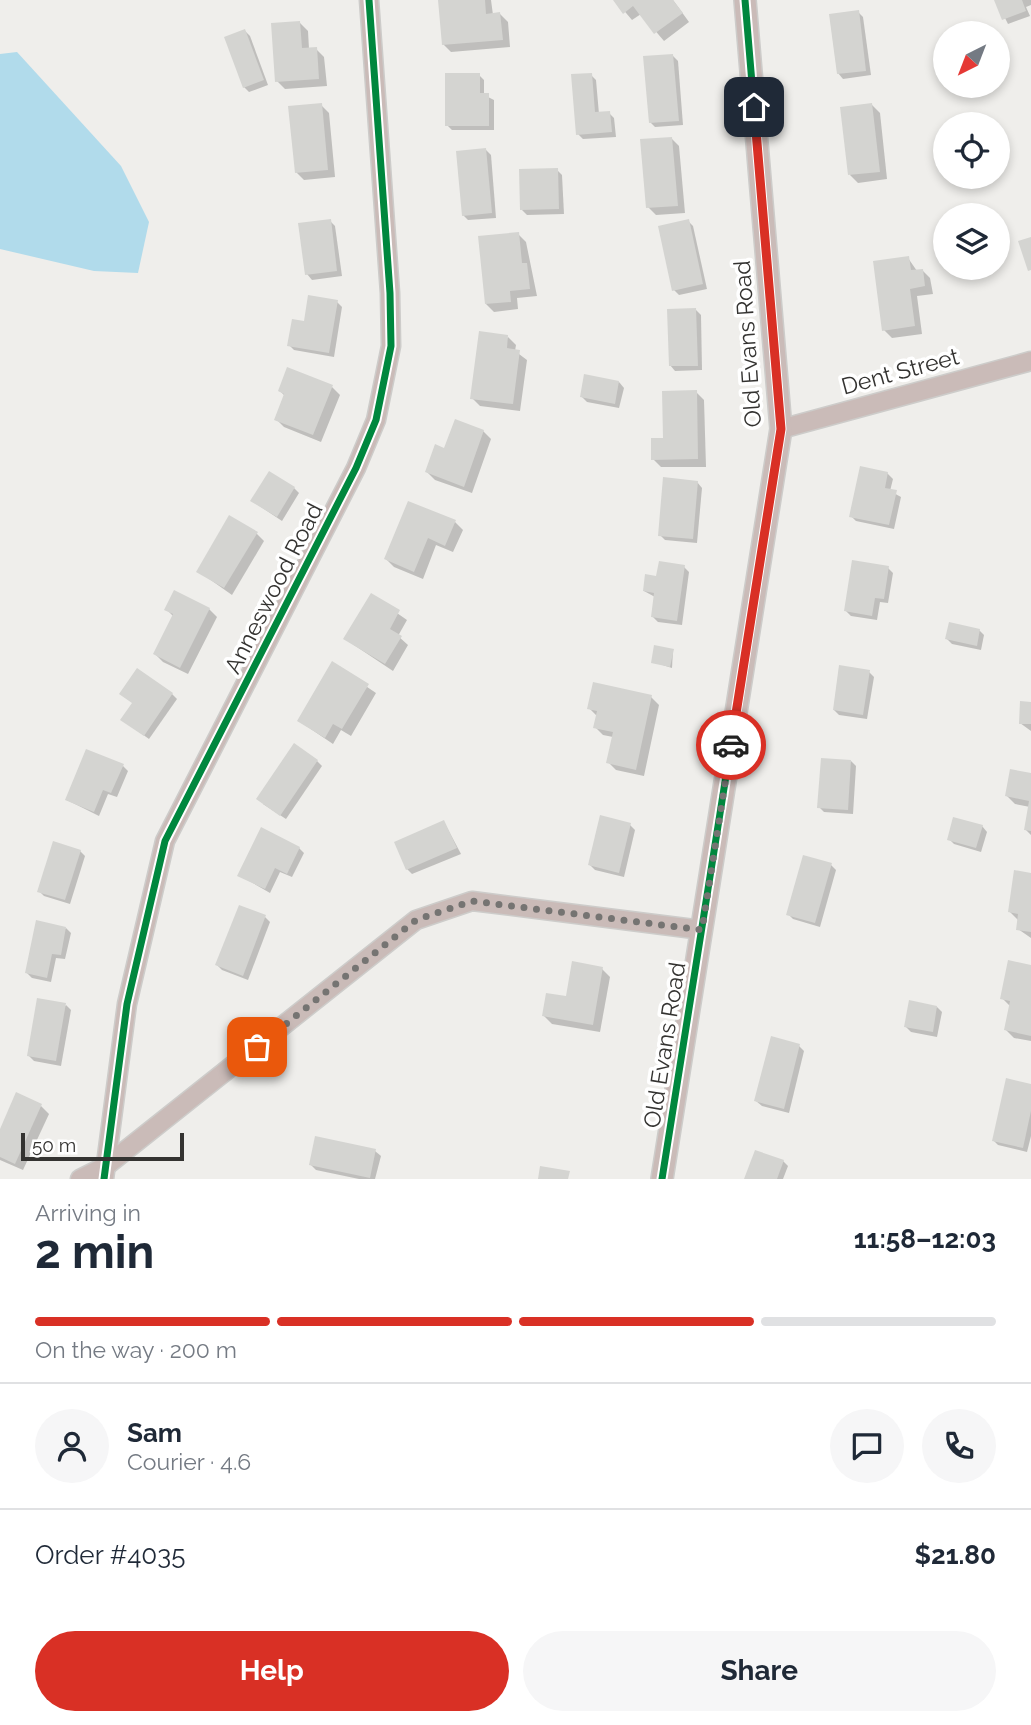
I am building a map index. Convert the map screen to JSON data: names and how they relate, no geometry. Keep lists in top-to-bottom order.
{
  "streets": {
    "street": ["Old Evans Road", "Dent Street", "Anneswood Road"]
  },
  "crossings": [
    ["Old Evans Road", "Dent Street"]
  ],
  "scale_bar": "50 m",
  "north": "bottom left",
  "page": {
    "scale": "50 m",
    "heading": ["2 min", "Arriving in", "11:58–12:03"],
    "panel": [
      "Sam",
      "Courier · 4.6",
      "Order #4035",
      "$21.80"
    ],
    "bar": "On the way · 200 m",
    "buttons": ["Help", "Share"]
  }
}
